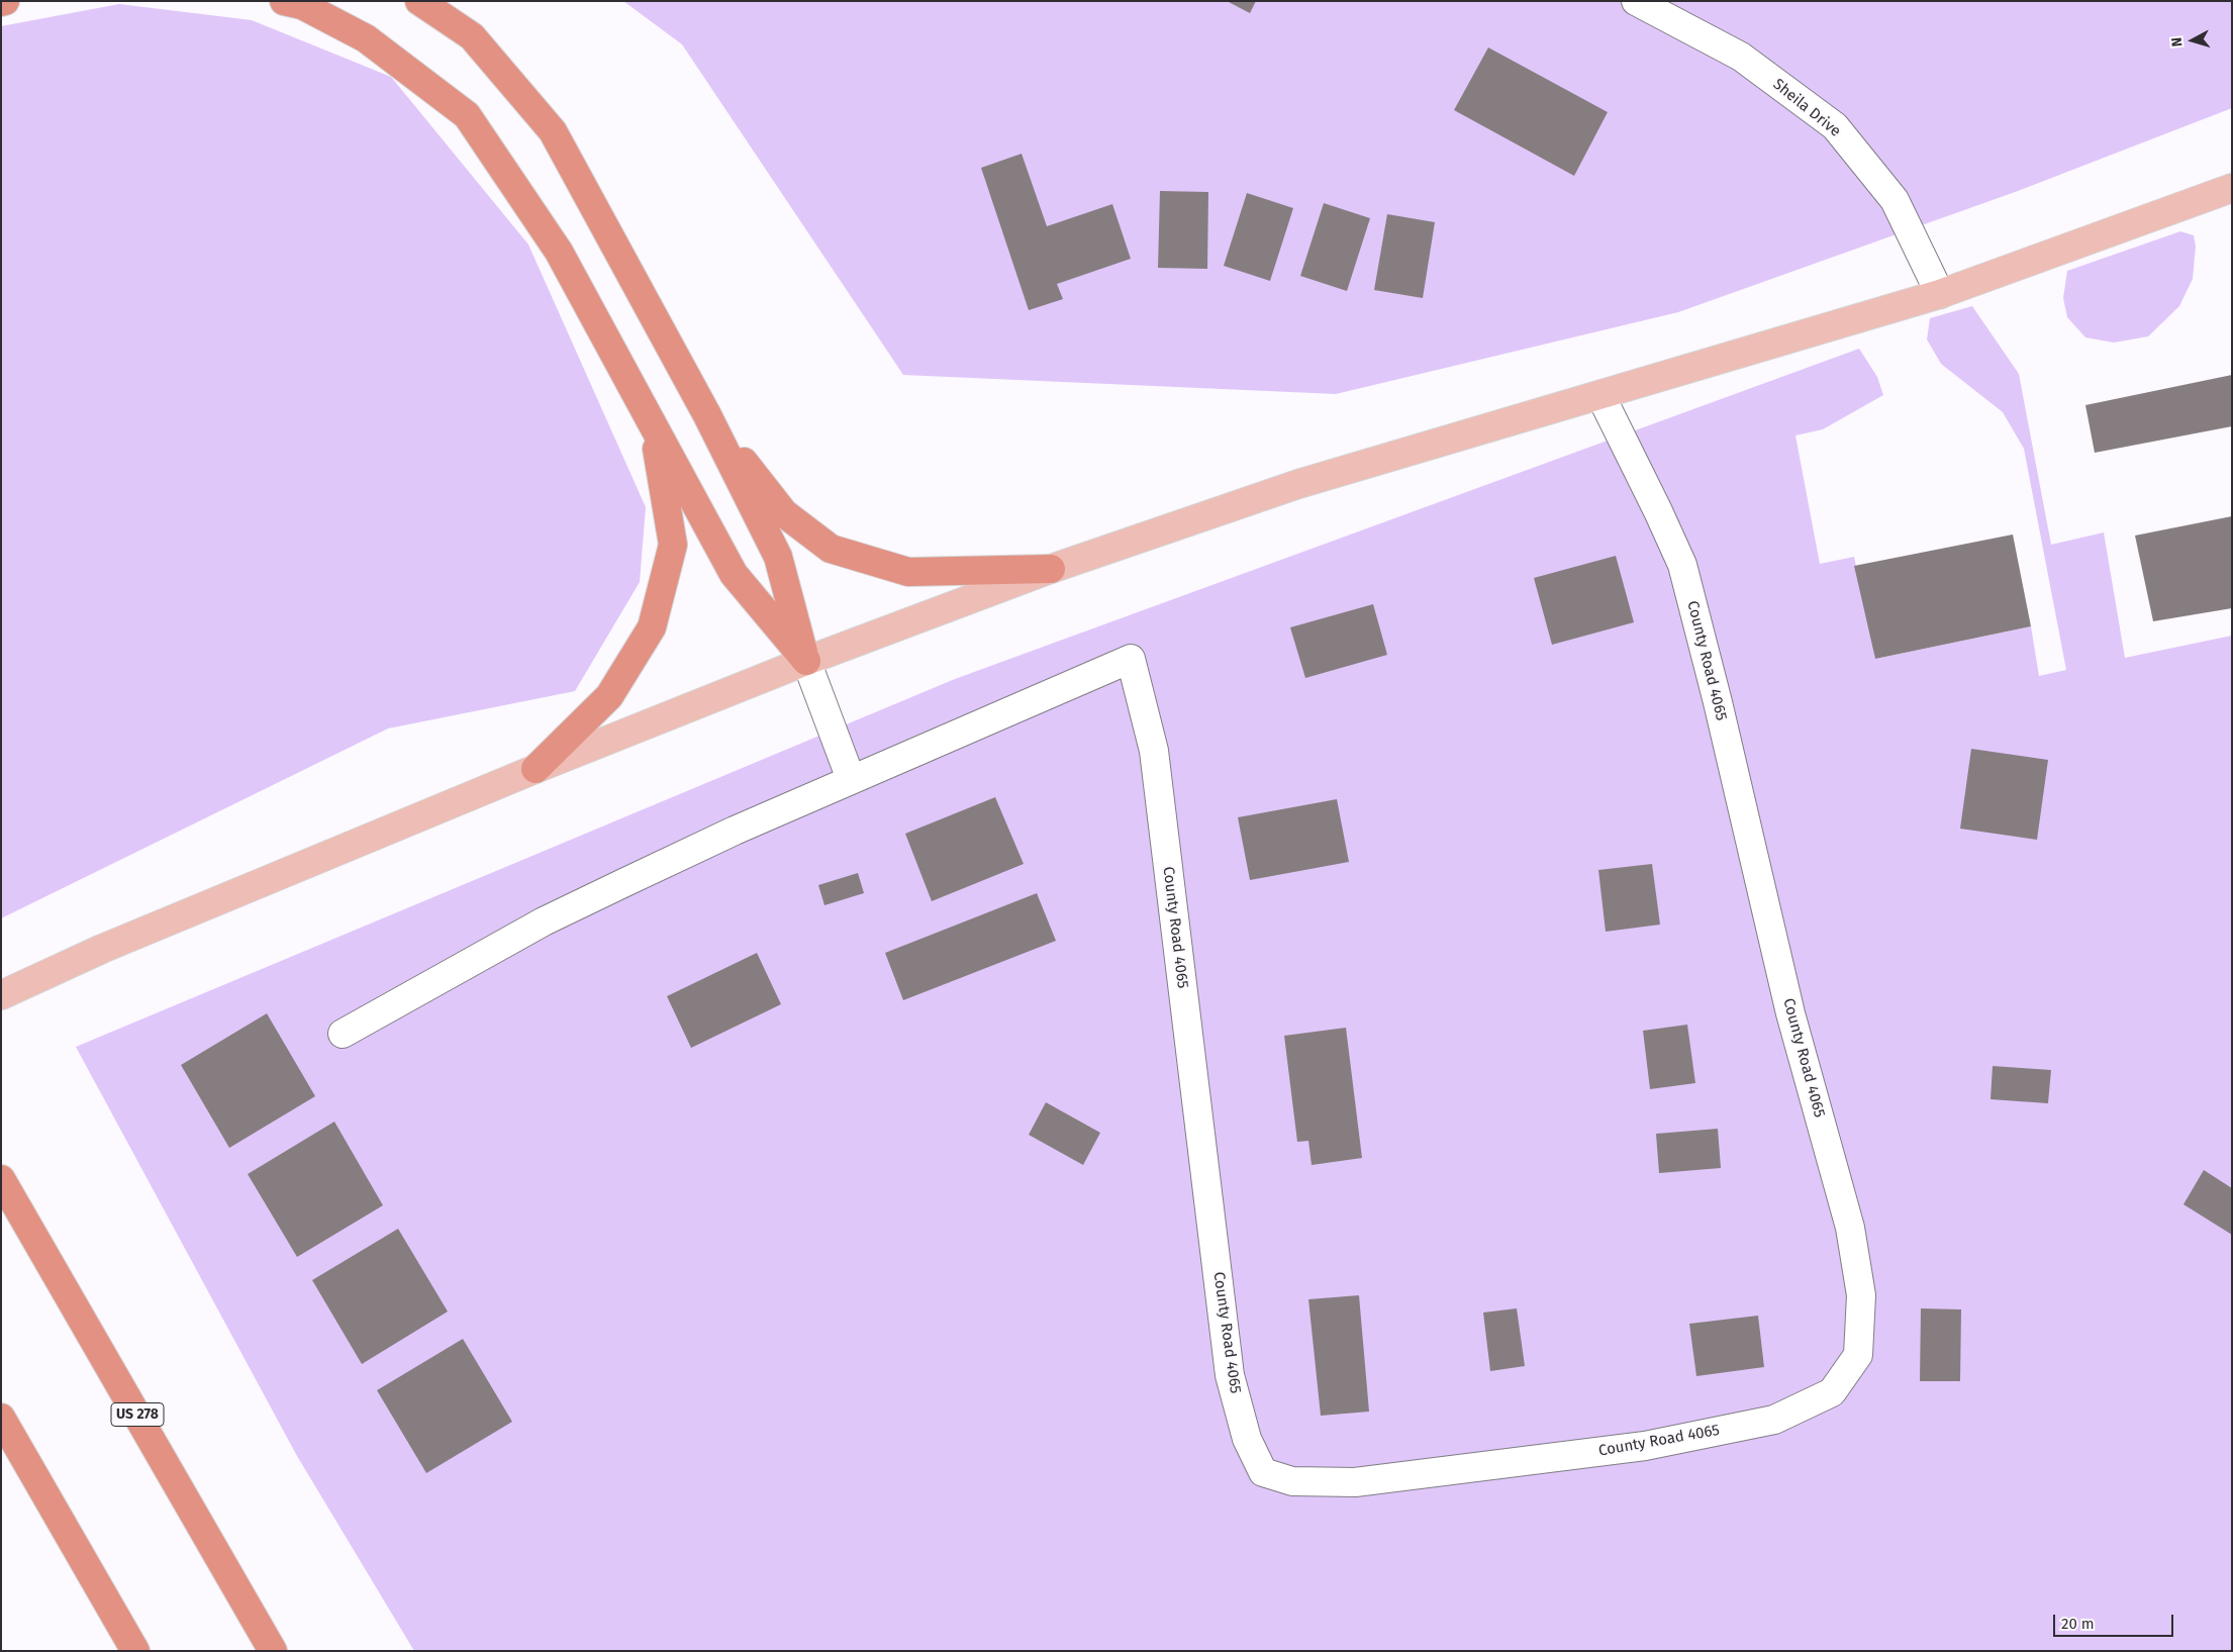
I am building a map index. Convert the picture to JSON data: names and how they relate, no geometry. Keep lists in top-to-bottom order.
{
  "streets": {
    "highway": ["US 278"],
    "street": ["Sheila Drive", "County Road 4065"]
  },
  "scale_bar": "20 m",
  "north": "left"
}
